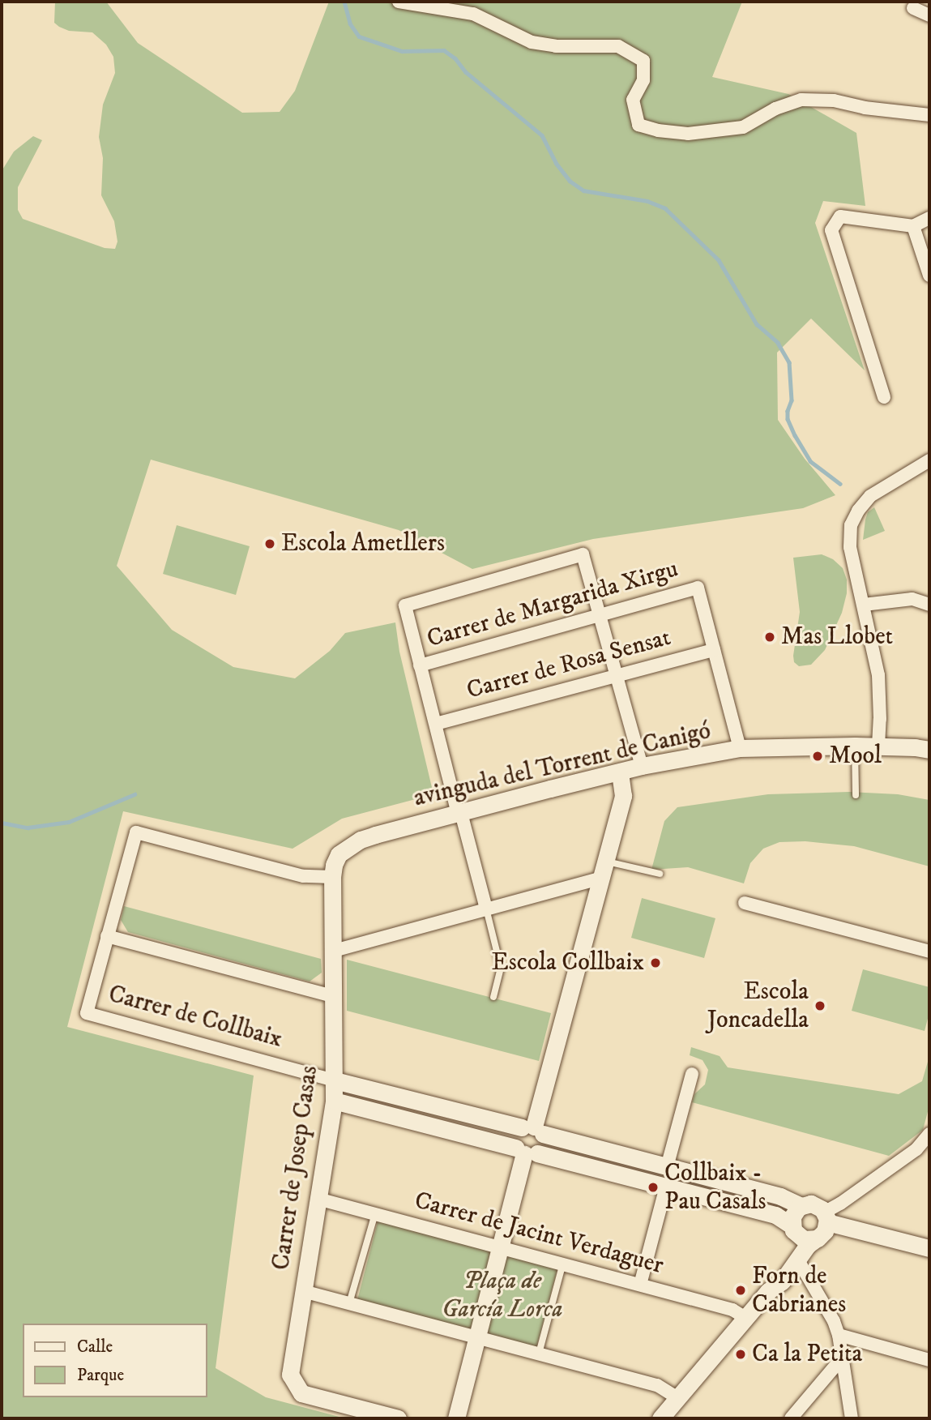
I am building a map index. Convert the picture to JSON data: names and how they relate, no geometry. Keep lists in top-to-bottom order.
{
  "streets": {
    "street": [
      "Carrer de Margarida Xirgu",
      "Carrer de Rosa Sensat",
      "avinguda del Torrent de Canigó",
      "Carrer de Collbaix",
      "Carrer de Josep Casas",
      "Carrer de Jacint Verdaguer"
    ]
  },
  "crossings": [
    ["Carrer de Margarida Xirgu", "Carrer de Rosa Sensat"],
    ["avinguda del Torrent de Canigó", "Carrer de Josep Casas"],
    ["Carrer de Collbaix", "Carrer de Josep Casas"],
    ["Carrer de Josep Casas", "Carrer de Jacint Verdaguer"]
  ],
  "parks": ["Plaça de García Lorca"],
  "places": [
    "Escola Ametllers",
    "Mas Llobet",
    "Mool",
    "Escola Collbaix",
    "Escola Joncadella",
    "Collbaix - Pau Casals",
    "Forn de Cabrianes",
    "Ca la Petita"
  ],
  "legend": ["Calle", "Parque"]
}
